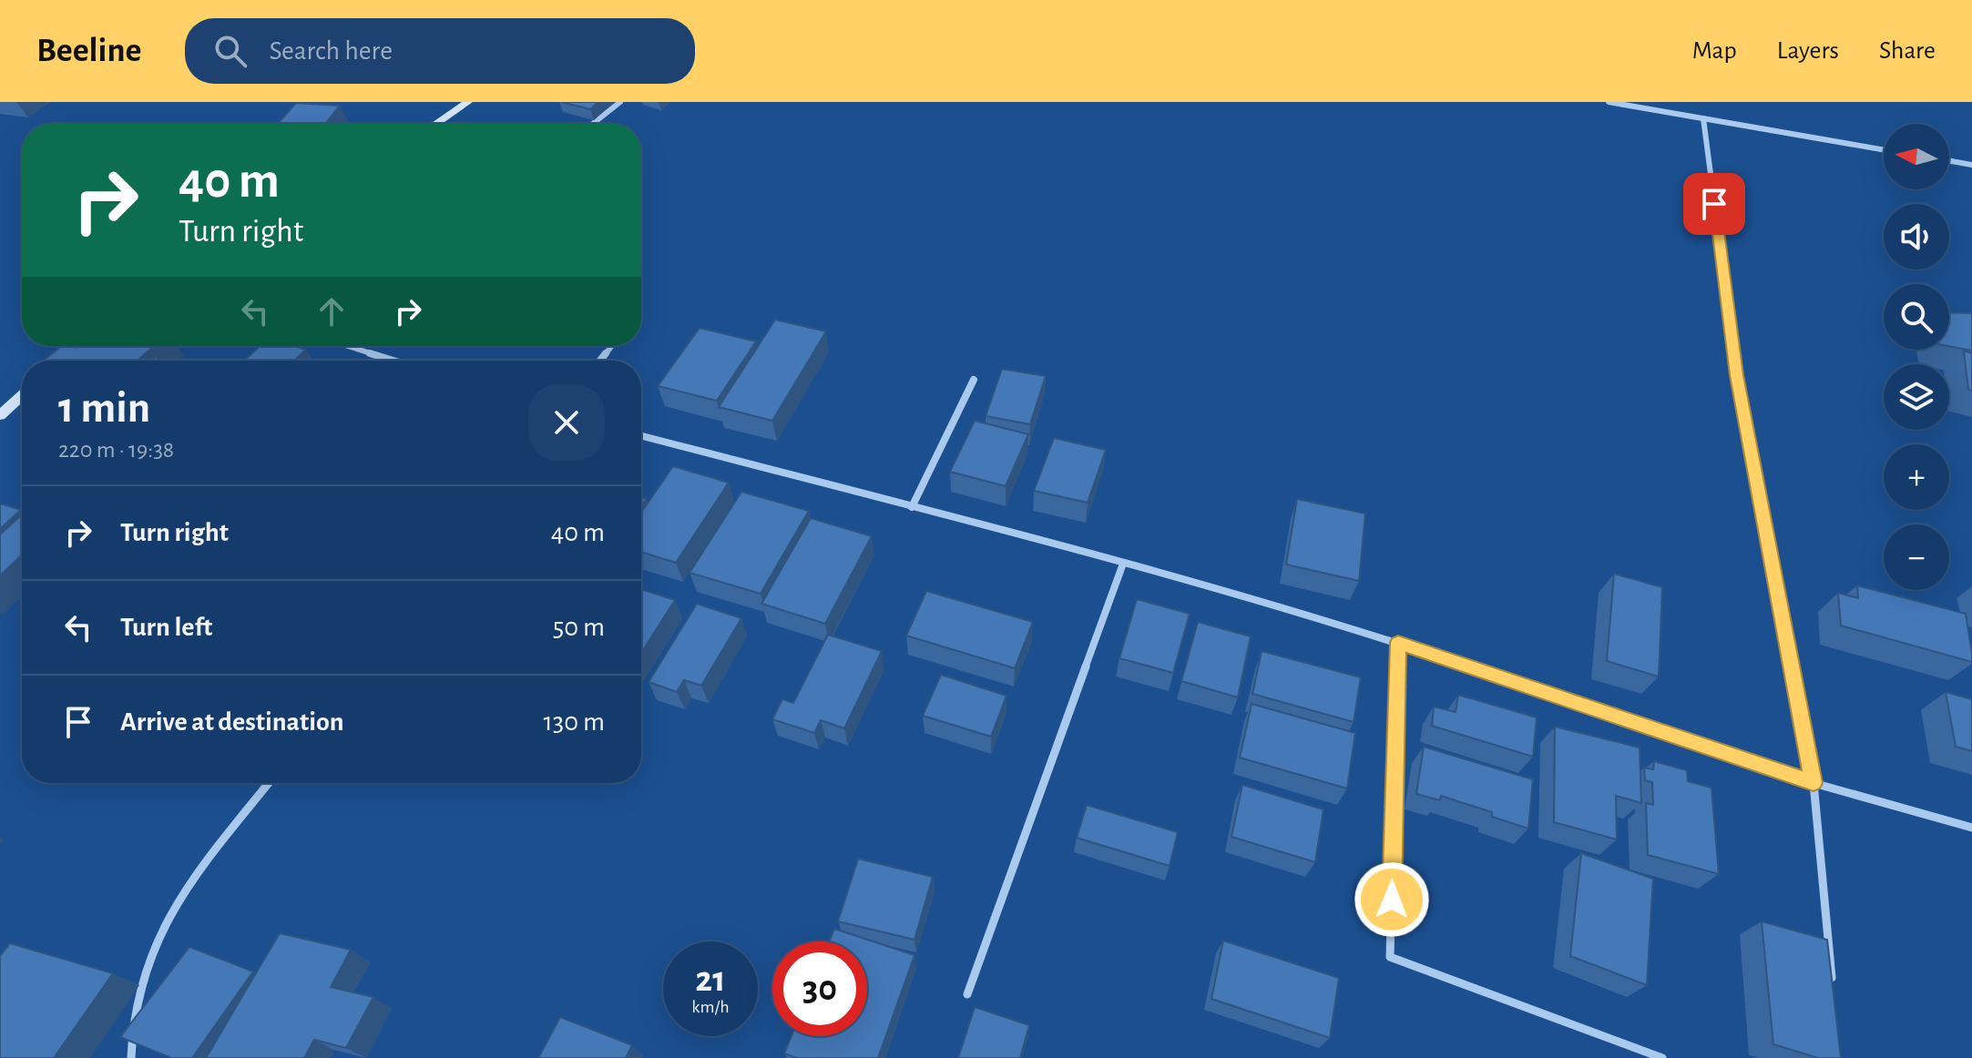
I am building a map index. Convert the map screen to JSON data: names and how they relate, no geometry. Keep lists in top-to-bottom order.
{
  "north": "left",
  "page": {
    "header": "Beeline",
    "search": "Search here",
    "nav": ["Map", "Layers", "Share"],
    "map_buttons": ["+", "−"],
    "turn": ["40 m", "Turn right"],
    "heading": ["1 min", "220 m · 19:38"],
    "list": [
      {
        "name": "Turn right",
        "value": "40 m"
      },
      {
        "name": "Turn left",
        "value": "50 m"
      },
      {
        "name": "Arrive at destination",
        "value": "130 m"
      }
    ],
    "speed": "21 km/h",
    "limit": "30"
  }
}
